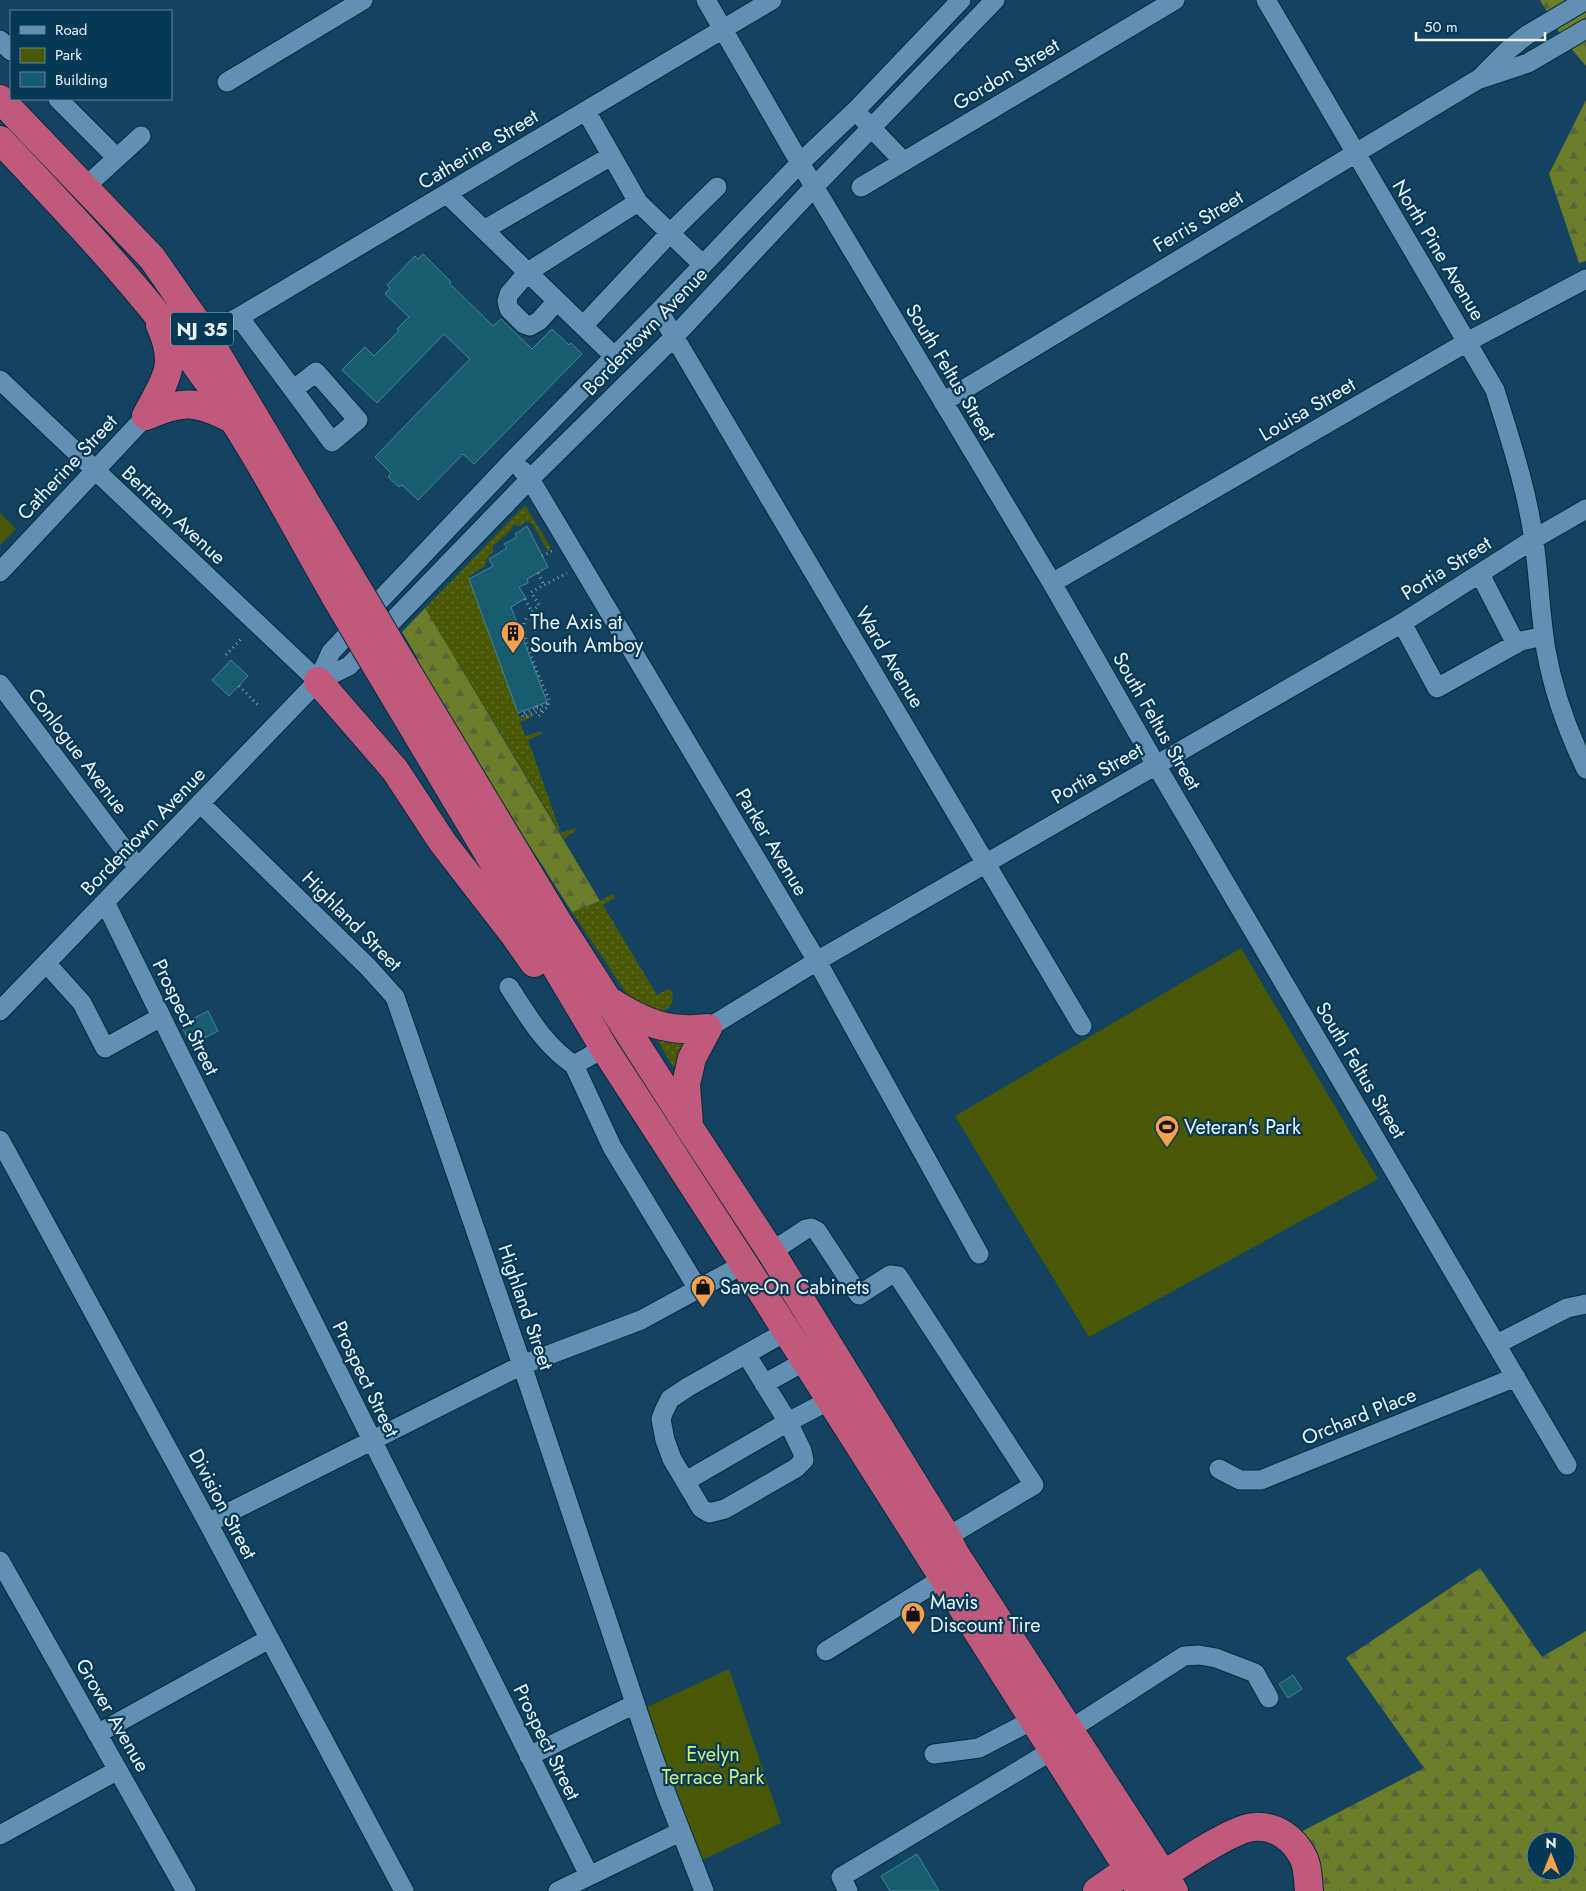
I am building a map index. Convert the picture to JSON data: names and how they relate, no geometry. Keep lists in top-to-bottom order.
{
  "streets": {
    "highway": ["NJ 35"],
    "street": [
      "Gordon Street",
      "Catherine Street",
      "Ferris Street",
      "North Pine Avenue",
      "Bordentown Avenue",
      "South Feltus Street",
      "Louisa Street",
      "Bertram Avenue",
      "Portia Street",
      "Ward Avenue",
      "Conlogue Avenue",
      "Parker Avenue",
      "Highland Street",
      "Prospect Street",
      "Orchard Place",
      "Division Street",
      "Grover Avenue"
    ]
  },
  "crossings": [
    ["Catherine Street", "NJ 35"],
    ["Catherine Street", "South Feltus Street"],
    ["Catherine Street", "Bertram Avenue"],
    ["Ferris Street", "North Pine Avenue"],
    ["Ferris Street", "South Feltus Street"],
    ["North Pine Avenue", "Louisa Street"],
    ["North Pine Avenue", "Portia Street"],
    ["Bordentown Avenue", "South Feltus Street"],
    ["Bordentown Avenue", "Bertram Avenue"],
    ["Bordentown Avenue", "Ward Avenue"],
    ["Bordentown Avenue", "Conlogue Avenue"],
    ["Bordentown Avenue", "Parker Avenue"],
    ["Bordentown Avenue", "Highland Street"],
    ["Bordentown Avenue", "Prospect Street"],
    ["South Feltus Street", "Louisa Street"],
    ["South Feltus Street", "Portia Street"],
    ["South Feltus Street", "Orchard Place"],
    ["Portia Street", "Ward Avenue"],
    ["Portia Street", "Parker Avenue"]
  ],
  "parks": ["Evelyn Terrace Park"],
  "places": {
    "building": ["The Axis at South Amboy"],
    "sports": ["Veteran's Park"],
    "shop": ["Save-On Cabinets", "Mavis Discount Tire"]
  },
  "legend": ["Road", "Park", "Building"],
  "scale_bar": "50 m",
  "north": "top"
}
